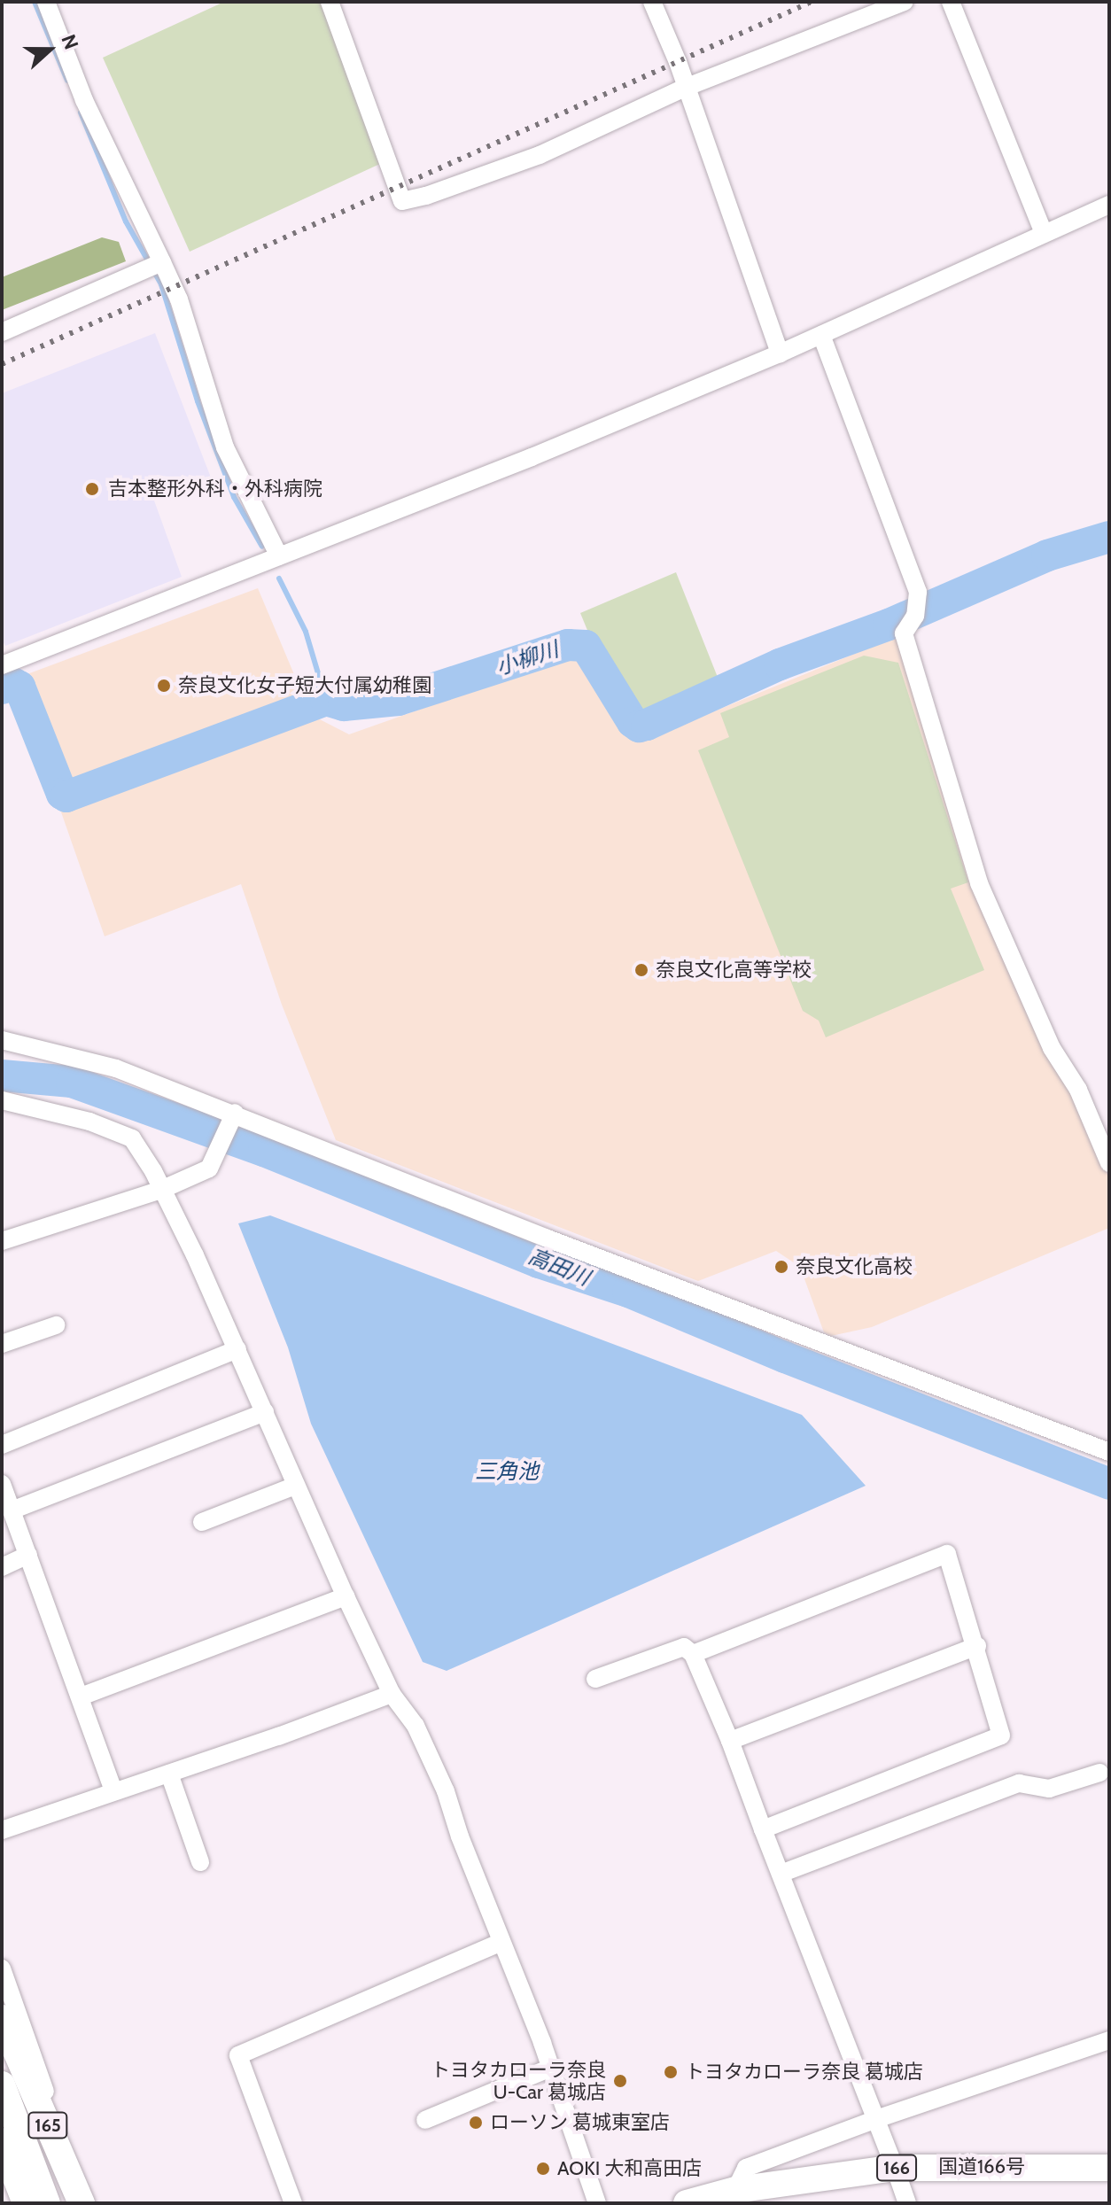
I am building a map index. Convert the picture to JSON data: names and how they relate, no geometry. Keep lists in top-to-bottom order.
{
  "streets": {
    "highway": ["165", "国道166号", "166"]
  },
  "water": ["小柳川", "高田川", "三角池"],
  "places": [
    "吉本整形外科・外科病院",
    "奈良文化女子短大付属幼稚園",
    "奈良文化高等学校",
    "奈良文化高校",
    "トヨタカローラ奈良 葛城店",
    "トヨタカローラ奈良 U-Car 葛城店",
    "ローソン 葛城東室店",
    "AOKI 大和高田店"
  ],
  "north": "right"
}
